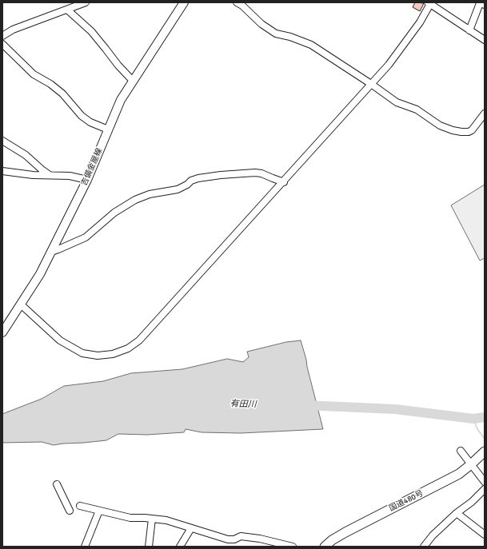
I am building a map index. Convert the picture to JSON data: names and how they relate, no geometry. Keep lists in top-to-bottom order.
{
  "streets": {
    "highway": ["国道480号"],
    "main road": ["吉備金屋線"]
  },
  "water": ["有田川"]
}
